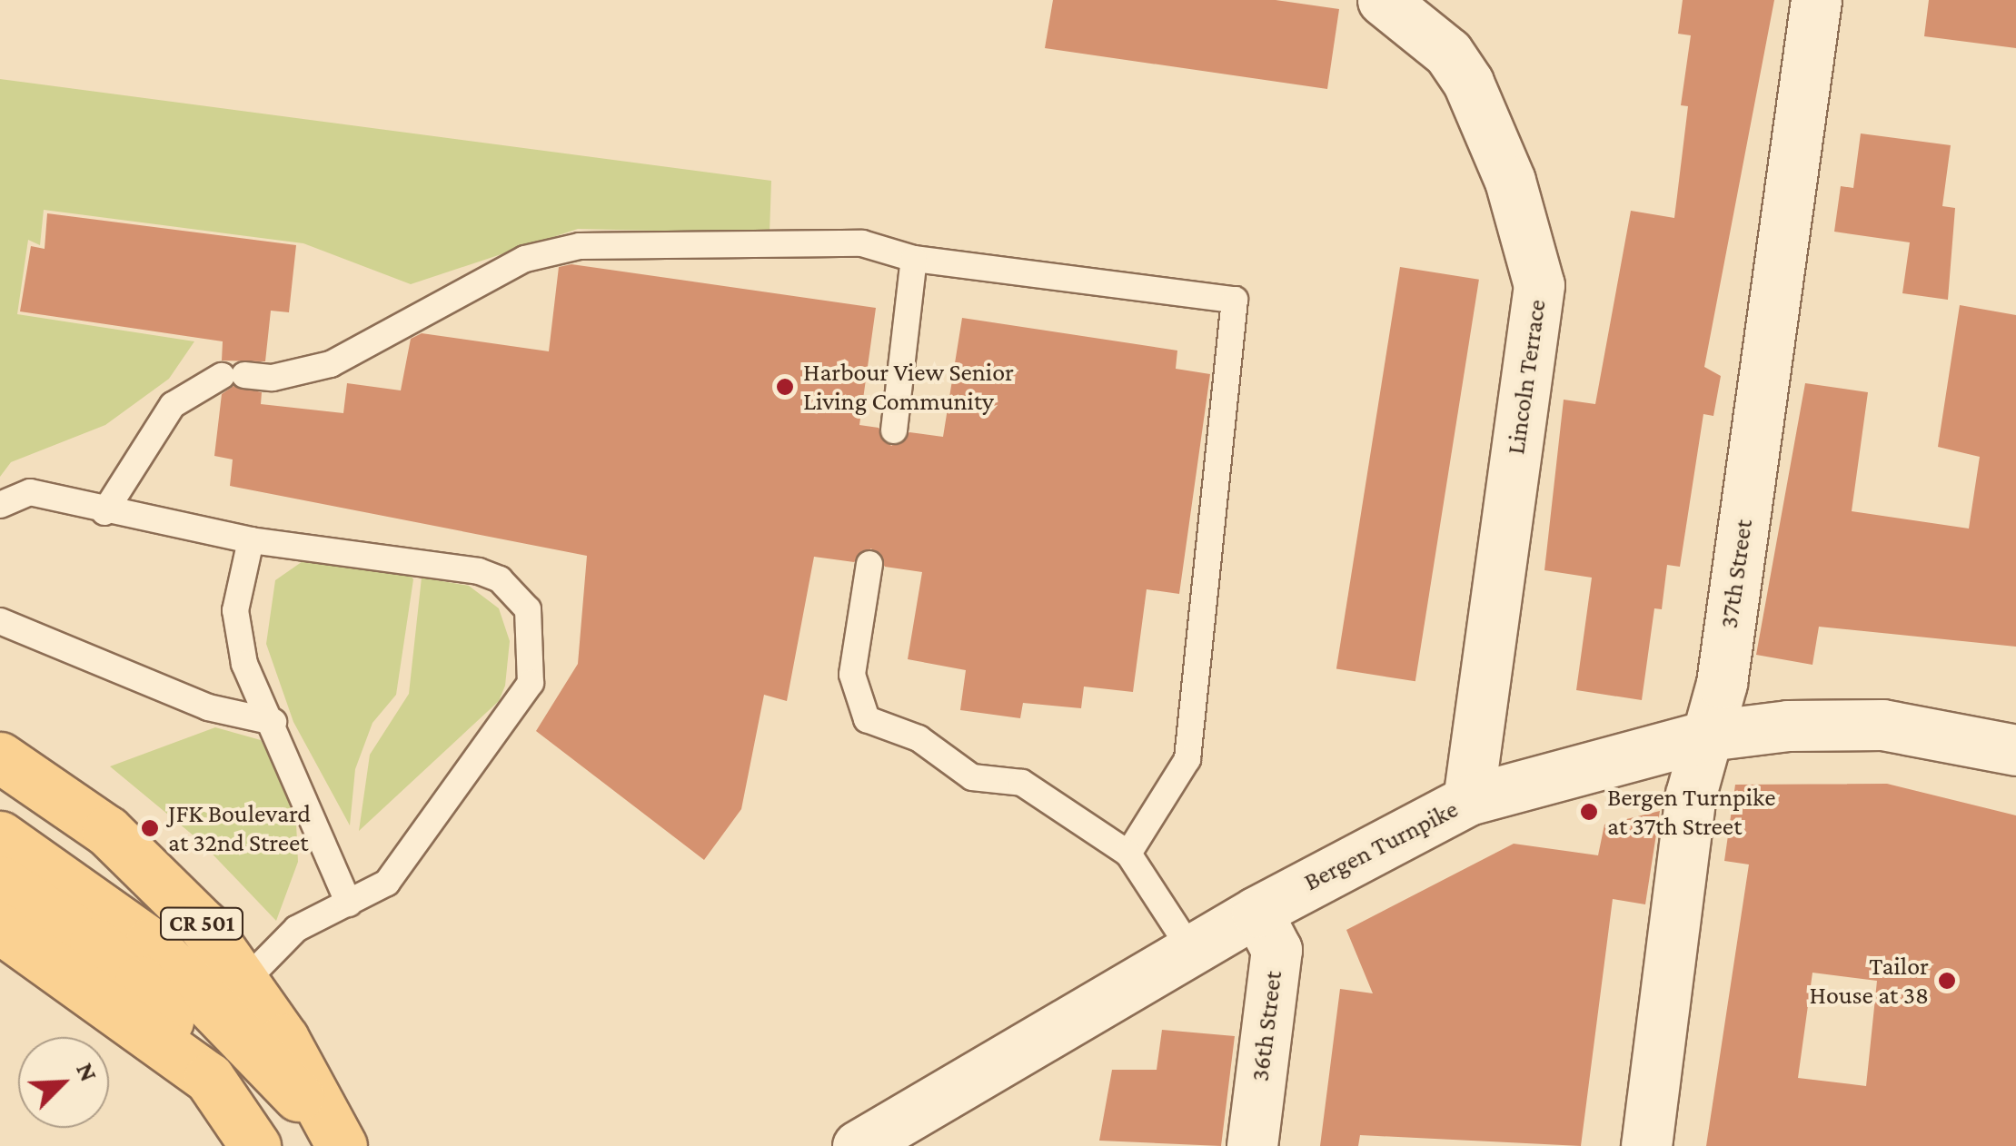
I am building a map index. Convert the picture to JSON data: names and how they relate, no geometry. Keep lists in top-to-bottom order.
{
  "streets": {
    "main road": ["CR 501"],
    "street": [
      "Lincoln Terrace",
      "37th Street",
      "Bergen Turnpike",
      "36th Street"
    ]
  },
  "crossings": [
    ["Lincoln Terrace", "Bergen Turnpike"],
    ["37th Street", "Bergen Turnpike"],
    ["Bergen Turnpike", "36th Street"]
  ],
  "places": [
    "Harbour View Senior Living Community",
    "Bergen Turnpike at 37th Street",
    "JFK Boulevard at 32nd Street",
    "Tailor House at 38"
  ],
  "north": "top right"
}
